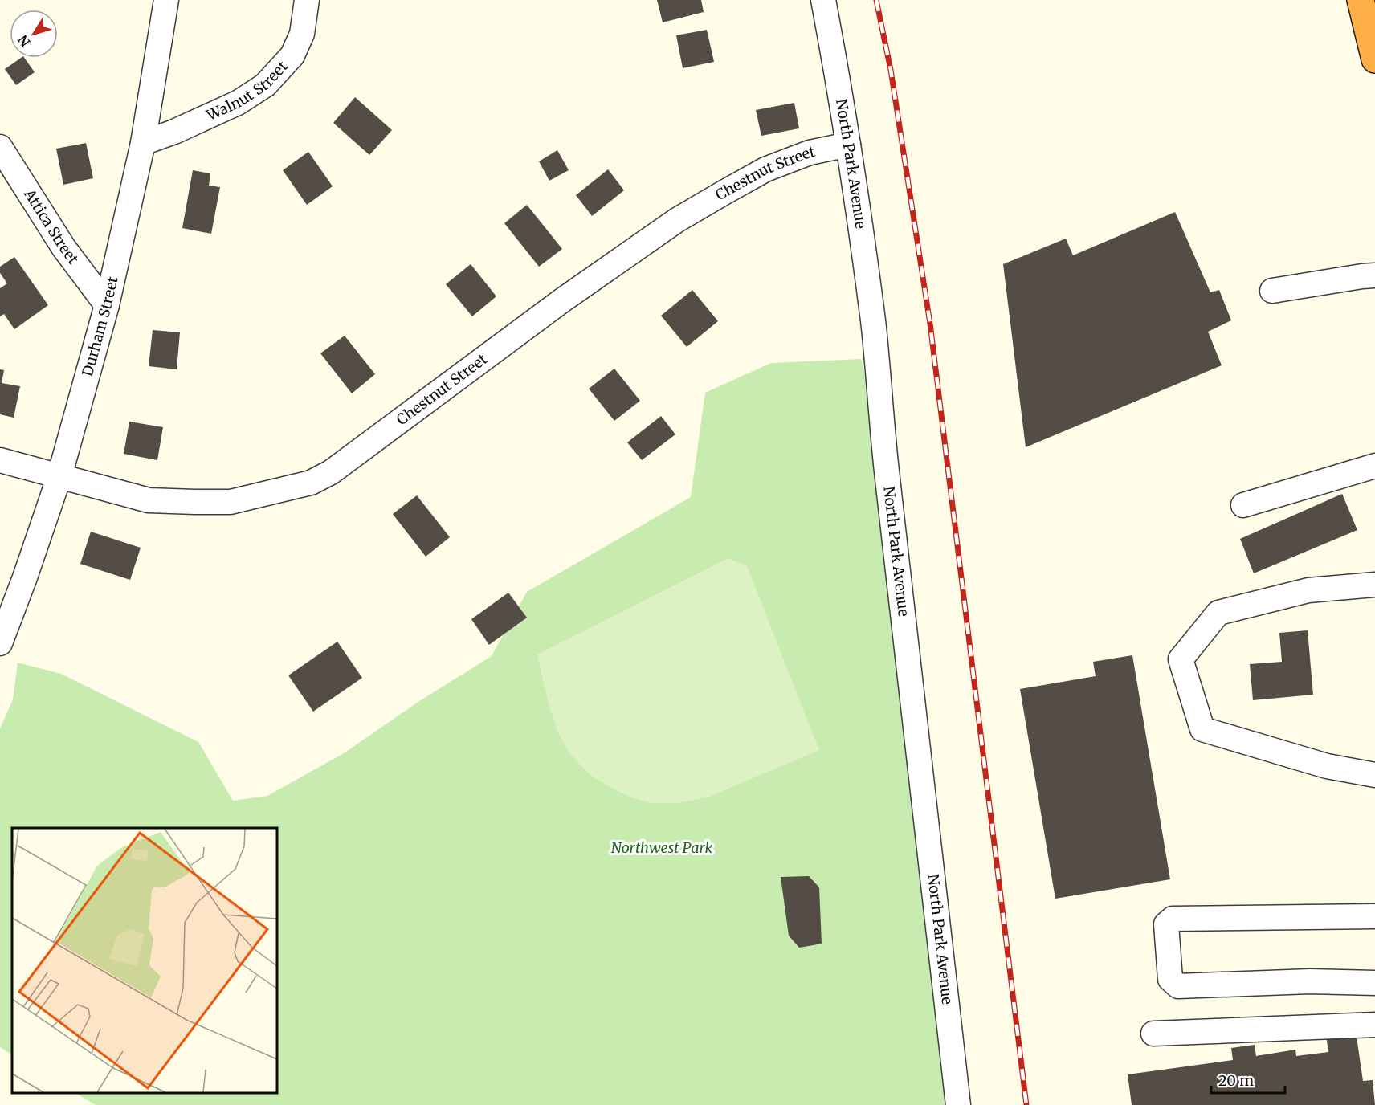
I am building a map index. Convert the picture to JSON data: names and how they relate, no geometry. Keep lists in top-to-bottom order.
{
  "streets": {
    "street": [
      "Walnut Street",
      "North Park Avenue",
      "Chestnut Street",
      "Attica Street",
      "Durham Street"
    ]
  },
  "crossings": [
    ["Walnut Street", "Durham Street"],
    ["North Park Avenue", "Chestnut Street"],
    ["Chestnut Street", "Durham Street"],
    ["Attica Street", "Durham Street"]
  ],
  "parks": ["Northwest Park"],
  "scale_bar": "20 m",
  "north": "bottom left"
}
